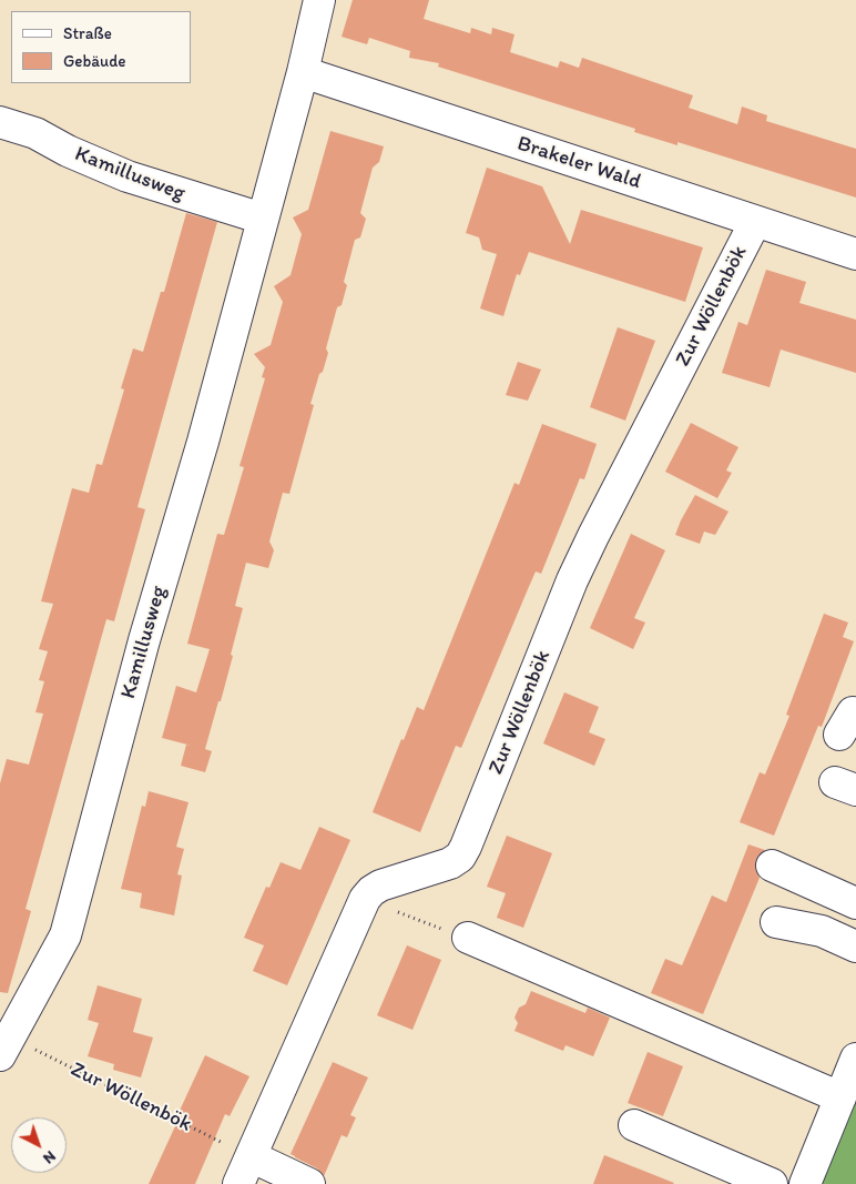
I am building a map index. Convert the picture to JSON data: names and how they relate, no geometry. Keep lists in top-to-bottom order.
{
  "streets": {
    "street": ["Brakeler Wald", "Kamillusweg", "Zur Wöllenbök"]
  },
  "crossings": [
    ["Brakeler Wald", "Kamillusweg"],
    ["Brakeler Wald", "Zur Wöllenbök"],
    ["Kamillusweg", "Zur Wöllenbök"]
  ],
  "legend": ["Straße", "Gebäude"],
  "north": "bottom right"
}
